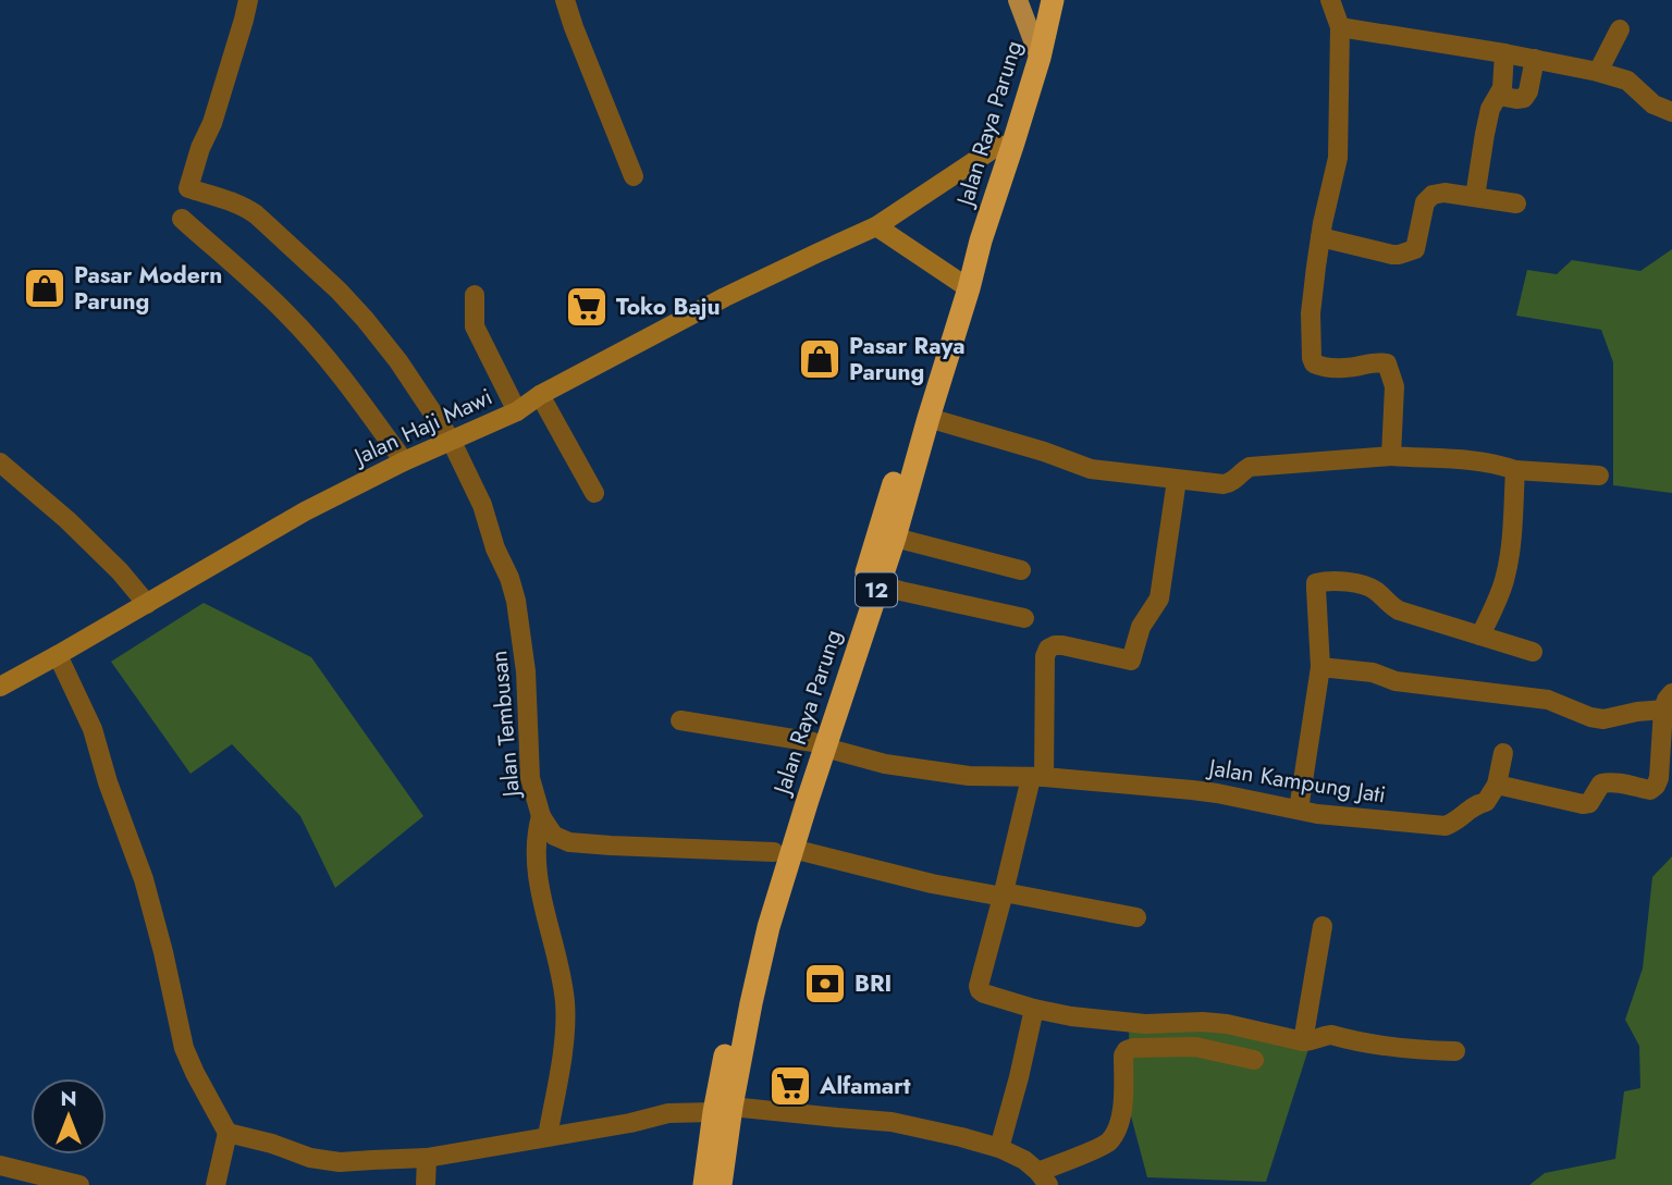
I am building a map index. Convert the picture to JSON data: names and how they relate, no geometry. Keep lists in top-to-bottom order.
{
  "streets": {
    "highway": ["Jalan Raya Parung", "12"],
    "street": ["Jalan Haji Mawi", "Jalan Tembusan", "Jalan Kampung Jati"]
  },
  "crossings": [
    ["Jalan Raya Parung", "Jalan Haji Mawi"],
    ["Jalan Raya Parung", "Jalan Tembusan"],
    ["Jalan Raya Parung", "Jalan Kampung Jati"],
    ["Jalan Haji Mawi", "Jalan Tembusan"]
  ],
  "places": {
    "shop": ["Pasar Modern Parung", "Pasar Raya Parung"],
    "supermarket": ["Toko Baju", "Alfamart"],
    "bank": ["BRI"]
  },
  "north": "top"
}
